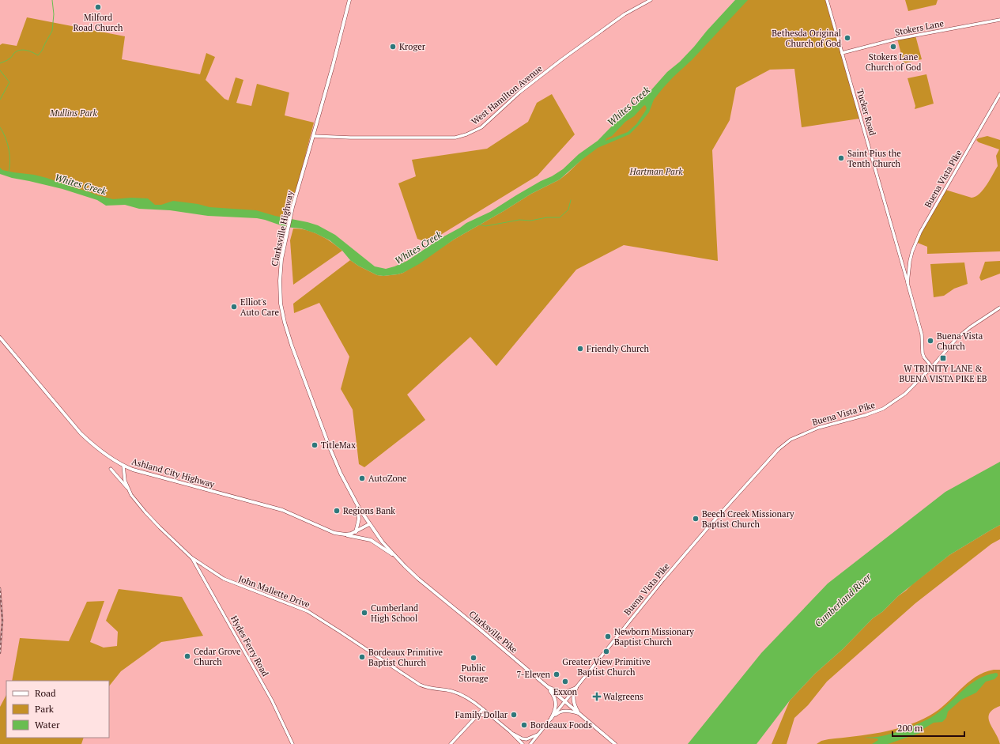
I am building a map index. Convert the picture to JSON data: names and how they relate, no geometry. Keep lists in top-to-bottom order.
{
  "streets": {
    "main road": ["Clarksville Highway", "Ashland City Highway", "Clarksville Pike"],
    "street": [
      "Stokers Lane",
      "West Hamilton Avenue",
      "Tucker Road",
      "Buena Vista Pike",
      "John Mallette Drive",
      "Hydes Ferry Road"
    ]
  },
  "crossings": [
    ["Stokers Lane", "Tucker Road"],
    ["West Hamilton Avenue", "Clarksville Highway"],
    ["Tucker Road", "Buena Vista Pike"],
    ["Buena Vista Pike", "John Mallette Drive"],
    ["Buena Vista Pike", "Clarksville Pike"],
    ["Clarksville Highway", "Ashland City Highway"],
    ["Clarksville Highway", "Clarksville Pike"],
    ["Ashland City Highway", "Clarksville Pike"],
    ["John Mallette Drive", "Hydes Ferry Road"]
  ],
  "water": ["Whites Creek", "Cumberland River"],
  "parks": ["Mullins Park", "Hartman Park"],
  "places": {
    "other": [
      "Milford Road Church",
      "Bethesda Original Church of God",
      "Kroger",
      "Stokers Lane Church of God",
      "Saint Pius the Tenth Church",
      "Elliot's Auto Care",
      "Buena Vista Church",
      "Friendly Church",
      "TitleMax",
      "AutoZone",
      "Regions Bank",
      "Beech Creek Missionary Baptist Church",
      "Cumberland High School",
      "Newborn Missionary Baptist Church",
      "Greater View Primitive Baptist Church",
      "Cedar Grove Church",
      "Bordeaux Primitive Baptist Church",
      "Public Storage",
      "7-Eleven",
      "Exxon",
      "Family Dollar",
      "Bordeaux Foods"
    ],
    "transit": ["W TRINITY LANE & BUENA VISTA PIKE EB"],
    "health": ["Walgreens"]
  },
  "legend": ["Road", "Park", "Water"],
  "scale_bar": "200 m"
}
